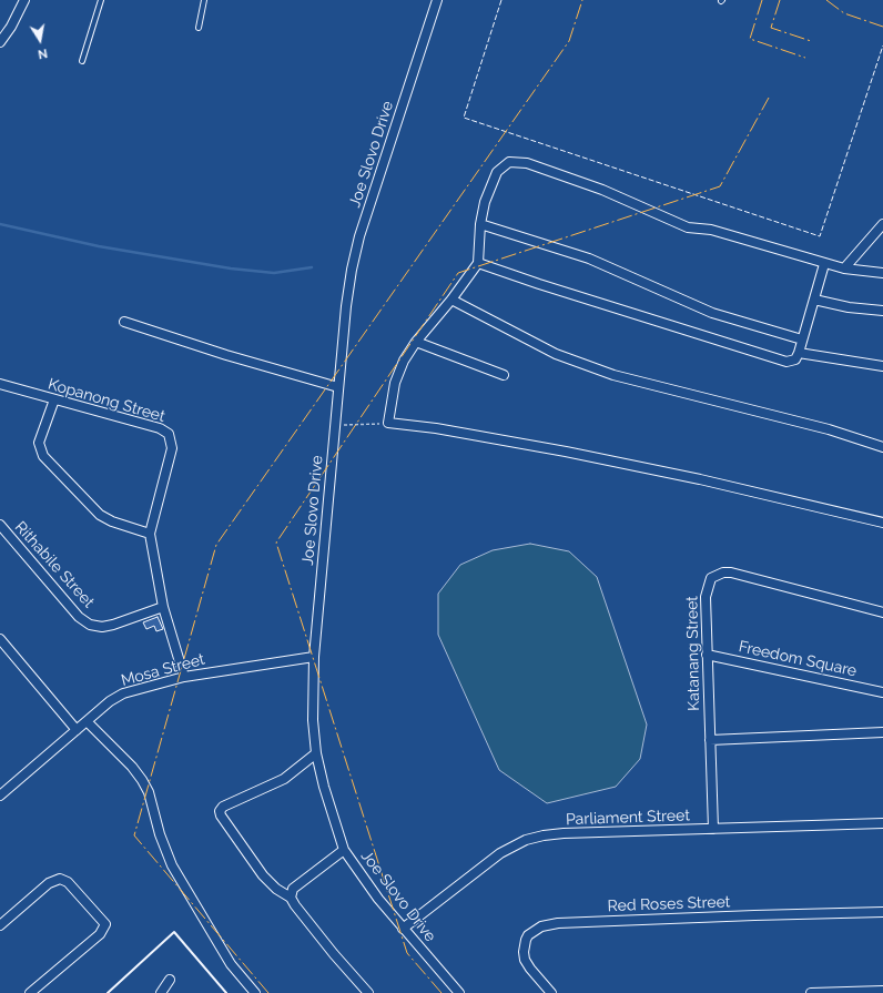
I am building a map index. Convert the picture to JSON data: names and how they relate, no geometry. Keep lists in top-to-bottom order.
{
  "streets": {
    "street": [
      "Joe Slovo Drive",
      "Kopanong Street",
      "Rithabile Street",
      "Katanang Street",
      "Freedom Square",
      "Mosa Street",
      "Parliament Street",
      "Red Roses Street"
    ]
  },
  "crossings": [
    ["Joe Slovo Drive", "Mosa Street"],
    ["Joe Slovo Drive", "Parliament Street"],
    ["Kopanong Street", "Rithabile Street"],
    ["Kopanong Street", "Mosa Street"],
    ["Katanang Street", "Freedom Square"],
    ["Katanang Street", "Parliament Street"]
  ],
  "north": "bottom"
}
